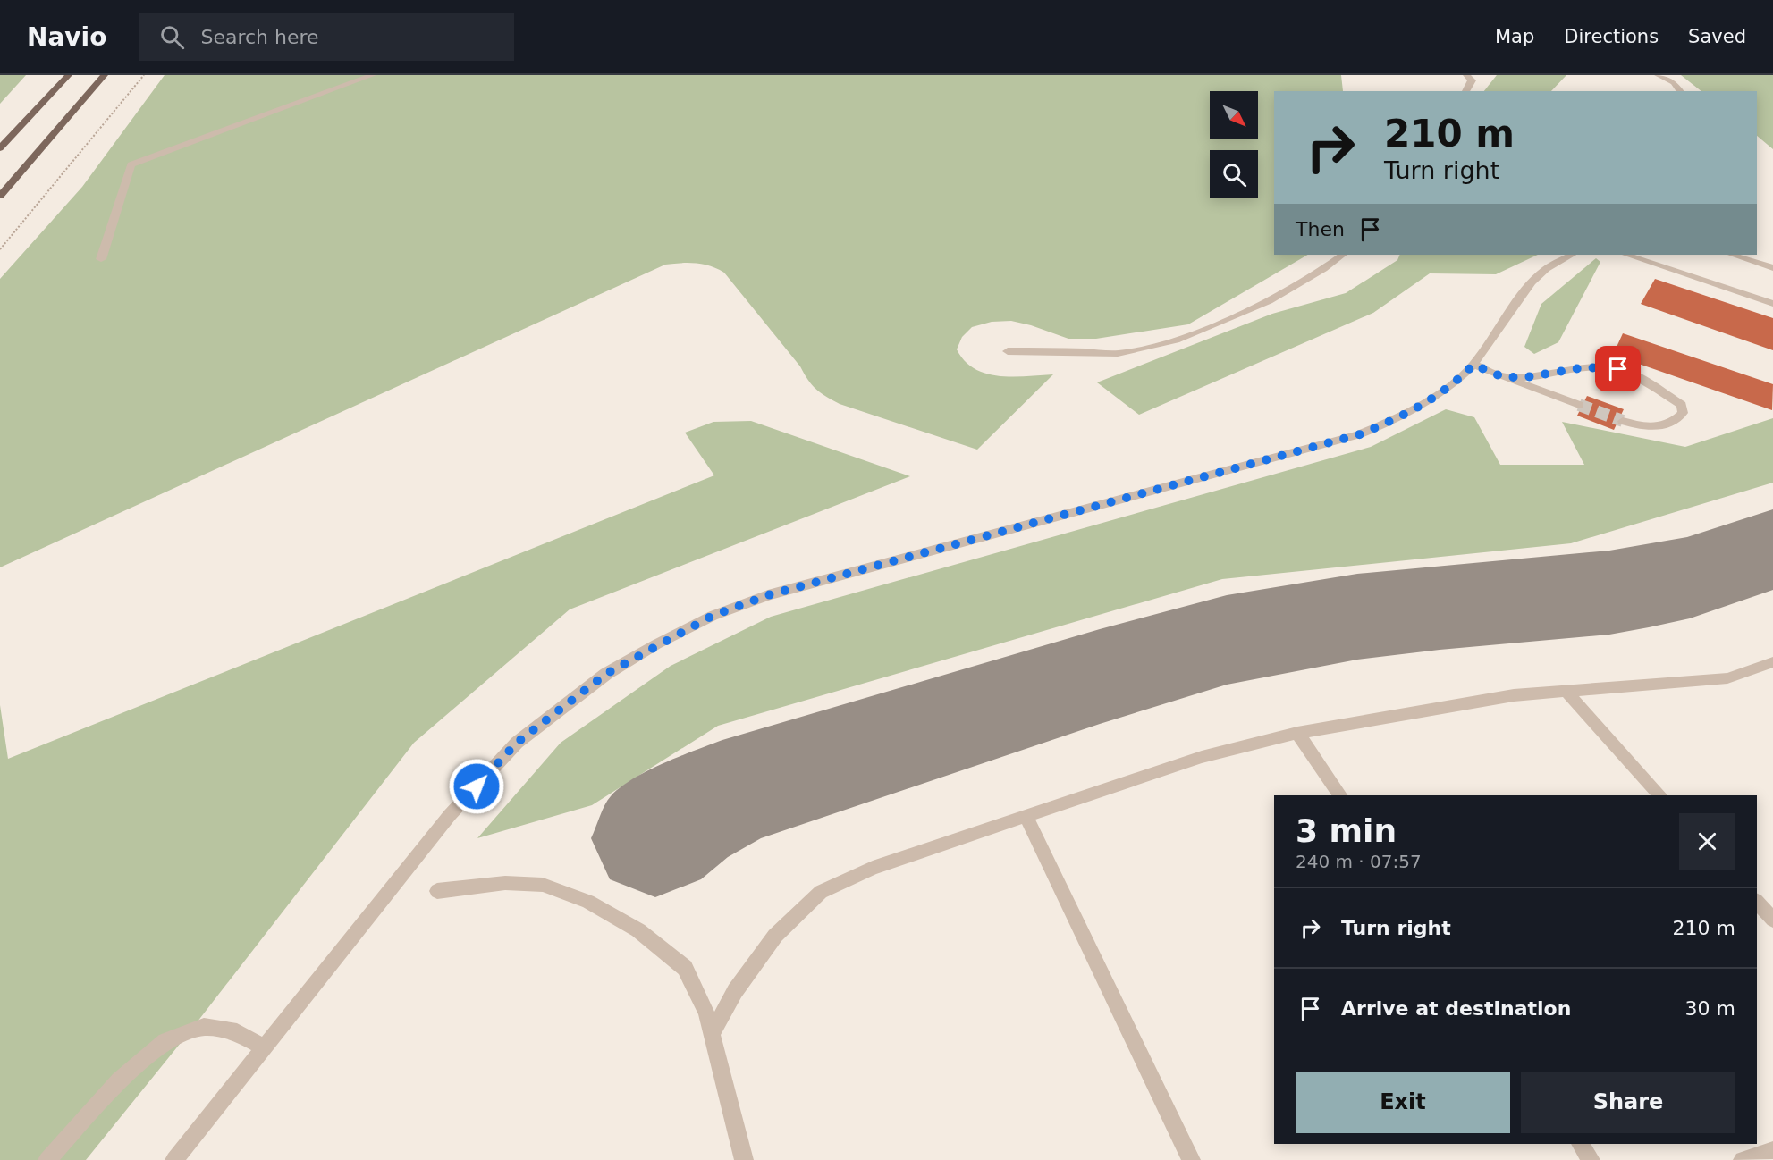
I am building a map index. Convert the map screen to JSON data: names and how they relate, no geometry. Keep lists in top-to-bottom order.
{
  "north": "bottom right",
  "page": {
    "header": "Navio",
    "search": "Search here",
    "nav": ["Map", "Directions", "Saved"],
    "turn": ["210 m", "Turn right"],
    "then": "Then",
    "heading": ["3 min", "240 m · 07:57"],
    "list": [
      {
        "name": "Turn right",
        "value": "210 m"
      },
      {
        "name": "Arrive at destination",
        "value": "30 m"
      }
    ],
    "buttons": ["Exit", "Share"]
  }
}
